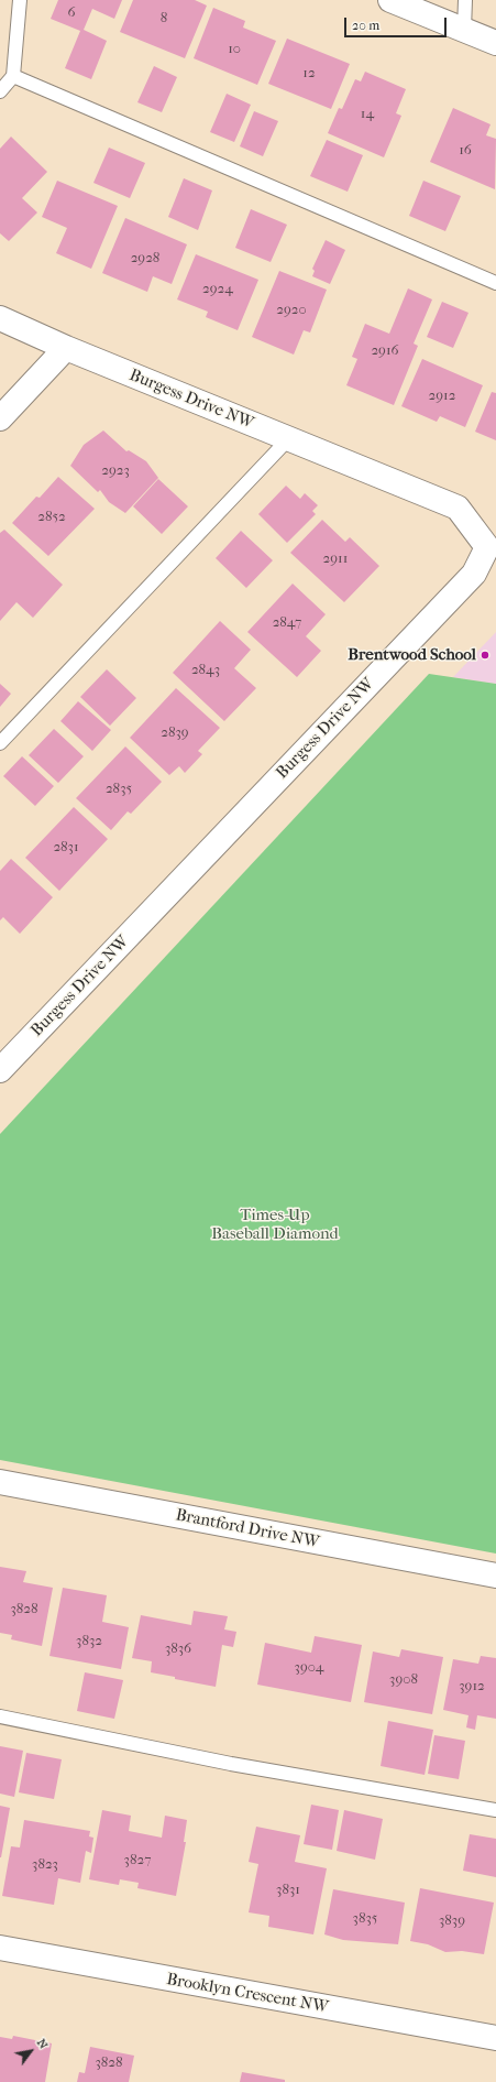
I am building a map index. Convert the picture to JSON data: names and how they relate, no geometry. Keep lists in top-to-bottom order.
{
  "streets": {
    "street": ["Burgess Drive NW", "Brantford Drive NW", "Brooklyn Crescent NW"]
  },
  "parks": ["Times-Up Baseball Diamond"],
  "places": ["Brentwood School"],
  "house_numbers": [
    "6",
    "8",
    "10",
    "12",
    "14",
    "16",
    "2928",
    "2924",
    "2920",
    "2916",
    "2912",
    "2923",
    "2852",
    "2911",
    "2847",
    "2843",
    "2839",
    "2835",
    "2831",
    "3828",
    "3832",
    "3836",
    "3904",
    "3908",
    "3912",
    "3827",
    "3823",
    "3831",
    "3835",
    "3839",
    "3828"
  ],
  "scale_bar": "20 m",
  "north": "top right"
}
